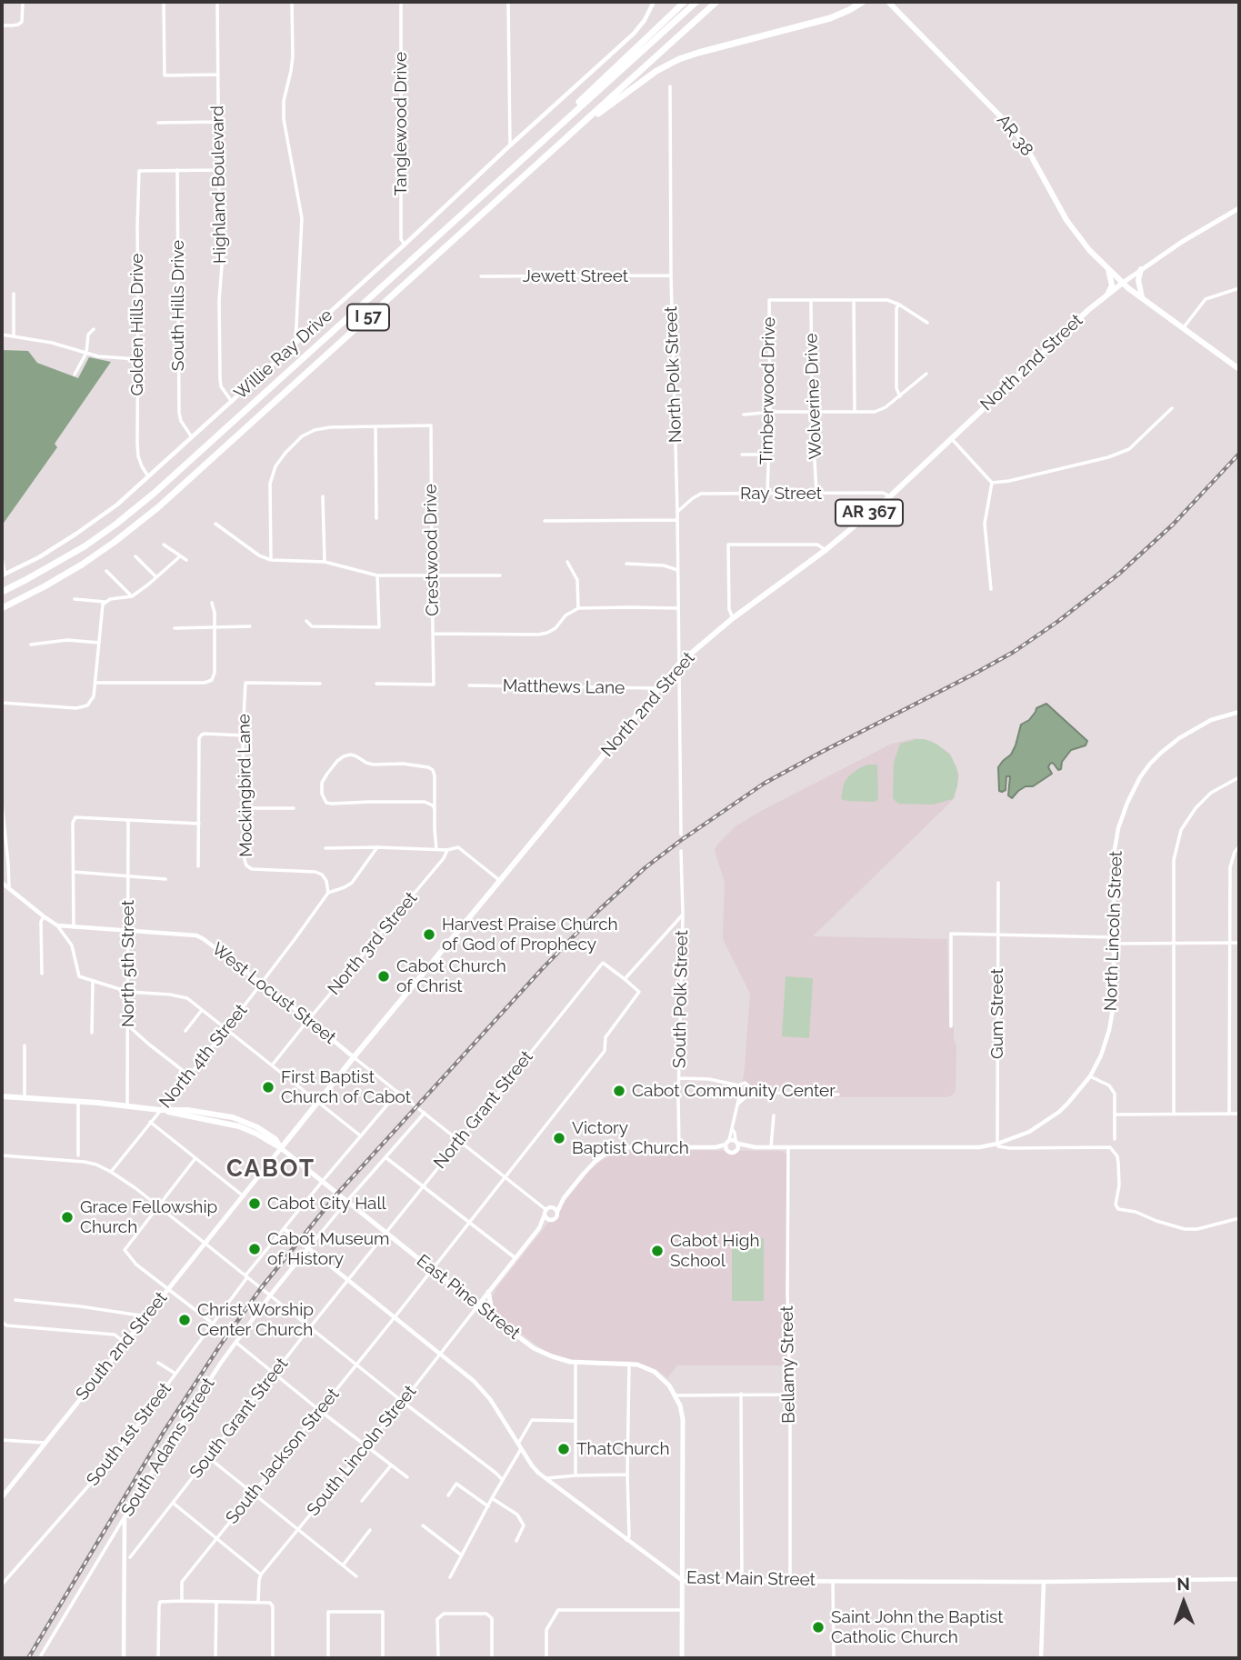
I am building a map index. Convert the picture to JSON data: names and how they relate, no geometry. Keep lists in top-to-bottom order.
{
  "streets": {
    "highway": ["I 57"],
    "main road": [
      "AR 38",
      "North 2nd Street",
      "AR 367",
      "East Pine Street",
      "South 2nd Street"
    ],
    "street": [
      "Tanglewood Drive",
      "Highland Boulevard",
      "Jewett Street",
      "South Hills Drive",
      "Golden Hills Drive",
      "Willie Ray Drive",
      "North Polk Street",
      "Timberwood Drive",
      "Wolverine Drive",
      "Ray Street",
      "Crestwood Drive",
      "Matthews Lane",
      "Mockingbird Lane",
      "North Lincoln Street",
      "North 3rd Street",
      "North 5th Street",
      "West Locust Street",
      "South Polk Street",
      "Gum Street",
      "North 4th Street",
      "North Grant Street",
      "Bellamy Street",
      "South Grant Street",
      "South 1st Street",
      "South Adams Street",
      "South Lincoln Street",
      "South Jackson Street",
      "East Main Street"
    ]
  },
  "crossings": [
    ["Tanglewood Drive", "Willie Ray Drive"],
    ["AR 38", "North 2nd Street"],
    ["AR 38", "AR 367"],
    ["Highland Boulevard", "Willie Ray Drive"],
    ["Jewett Street", "North Polk Street"],
    ["South Hills Drive", "Golden Hills Drive"],
    ["South Hills Drive", "Willie Ray Drive"],
    ["Golden Hills Drive", "Willie Ray Drive"],
    ["North 2nd Street", "North Polk Street"],
    ["North 2nd Street", "Ray Street"],
    ["North 2nd Street", "AR 367"],
    ["North 2nd Street", "Matthews Lane"],
    ["North 2nd Street", "West Locust Street"],
    ["North 2nd Street", "East Pine Street"],
    ["North 2nd Street", "South 2nd Street"],
    ["North Polk Street", "Ray Street"],
    ["Timberwood Drive", "Wolverine Drive"],
    ["Timberwood Drive", "Ray Street"],
    ["Wolverine Drive", "Ray Street"],
    ["Mockingbird Lane", "North 4th Street"],
    ["North Lincoln Street", "Gum Street"],
    ["North Lincoln Street", "Bellamy Street"],
    ["North 3rd Street", "West Locust Street"],
    ["North 5th Street", "West Locust Street"],
    ["West Locust Street", "North 4th Street"],
    ["West Locust Street", "North Grant Street"],
    ["West Locust Street", "South 1st Street"],
    ["West Locust Street", "South Jackson Street"],
    ["North Grant Street", "East Pine Street"],
    ["North Grant Street", "South Grant Street"],
    ["North Grant Street", "South Jackson Street"],
    ["North Grant Street", "East Main Street"],
    ["East Pine Street", "South 1st Street"],
    ["East Pine Street", "South Lincoln Street"],
    ["East Pine Street", "South Jackson Street"],
    ["Bellamy Street", "East Main Street"],
    ["South Grant Street", "East Main Street"],
    ["South 1st Street", "East Main Street"],
    ["South Adams Street", "East Main Street"],
    ["South Lincoln Street", "East Main Street"],
    ["South Jackson Street", "East Main Street"]
  ],
  "districts": ["CABOT"],
  "places": [
    "Harvest Praise Church of God of Prophecy",
    "Cabot Church of Christ",
    "First Baptist Church of Cabot",
    "Cabot Community Center",
    "Victory Baptist Church",
    "Cabot City Hall",
    "Grace Fellowship Church",
    "Cabot Museum of History",
    "Cabot High School",
    "Christ Worship Center Church",
    "ThatChurch",
    "Saint John the Baptist Catholic Church"
  ],
  "north": "top"
}
